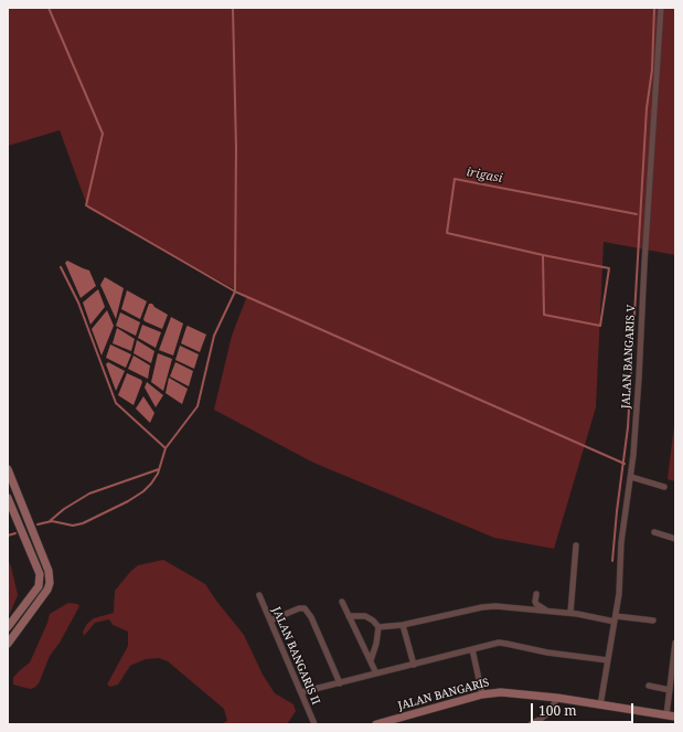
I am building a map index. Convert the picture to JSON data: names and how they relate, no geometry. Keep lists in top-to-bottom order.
{
  "streets": {
    "main road": ["JALAN BANGARIS"],
    "street": ["JALAN BANGARIS V", "JALAN BANGARIS II"]
  },
  "crossings": [
    ["JALAN BANGARIS V", "JALAN BANGARIS"]
  ],
  "water": ["irigasi"],
  "scale_bar": "100 m"
}
